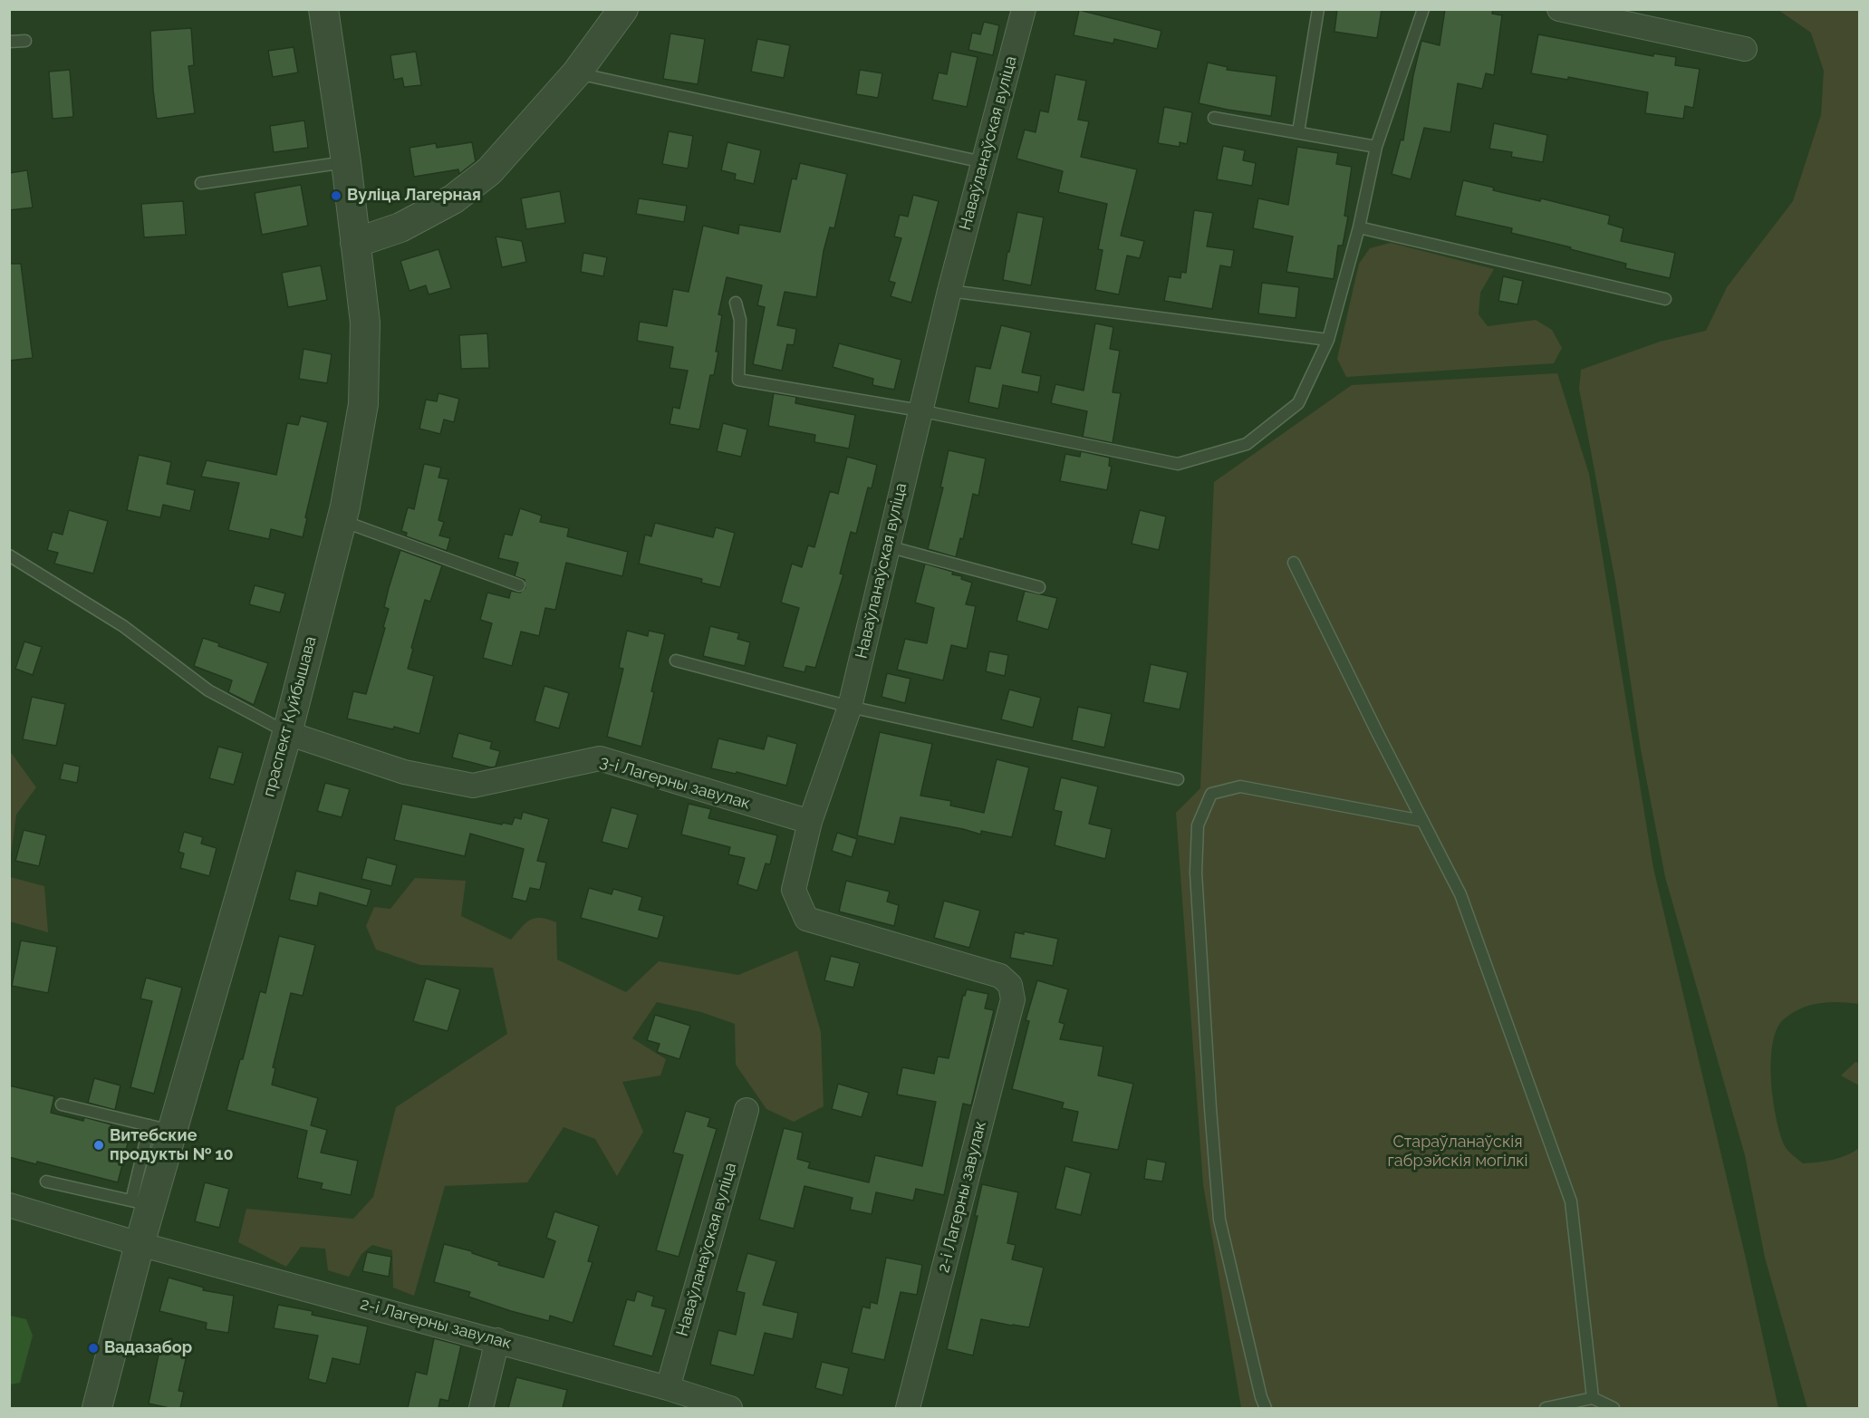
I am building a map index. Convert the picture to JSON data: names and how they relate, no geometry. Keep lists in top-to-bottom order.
{
  "streets": {
    "street": [
      "Наваўланаўская вуліца",
      "праспект Куйбышава",
      "3-і Лагерны завулак",
      "2-і Лагерны завулак"
    ]
  },
  "crossings": [
    ["Наваўланаўская вуліца", "3-і Лагерны завулак"],
    ["Наваўланаўская вуліца", "2-і Лагерны завулак"],
    ["праспект Куйбышава", "3-і Лагерны завулак"],
    ["праспект Куйбышава", "2-і Лагерны завулак"]
  ],
  "parks": ["Стараўланаўскія габрэйскія могілкі"],
  "places": ["Вуліца Лагерная", "Витебские продукты № 10", "Вадазабор"]
}
